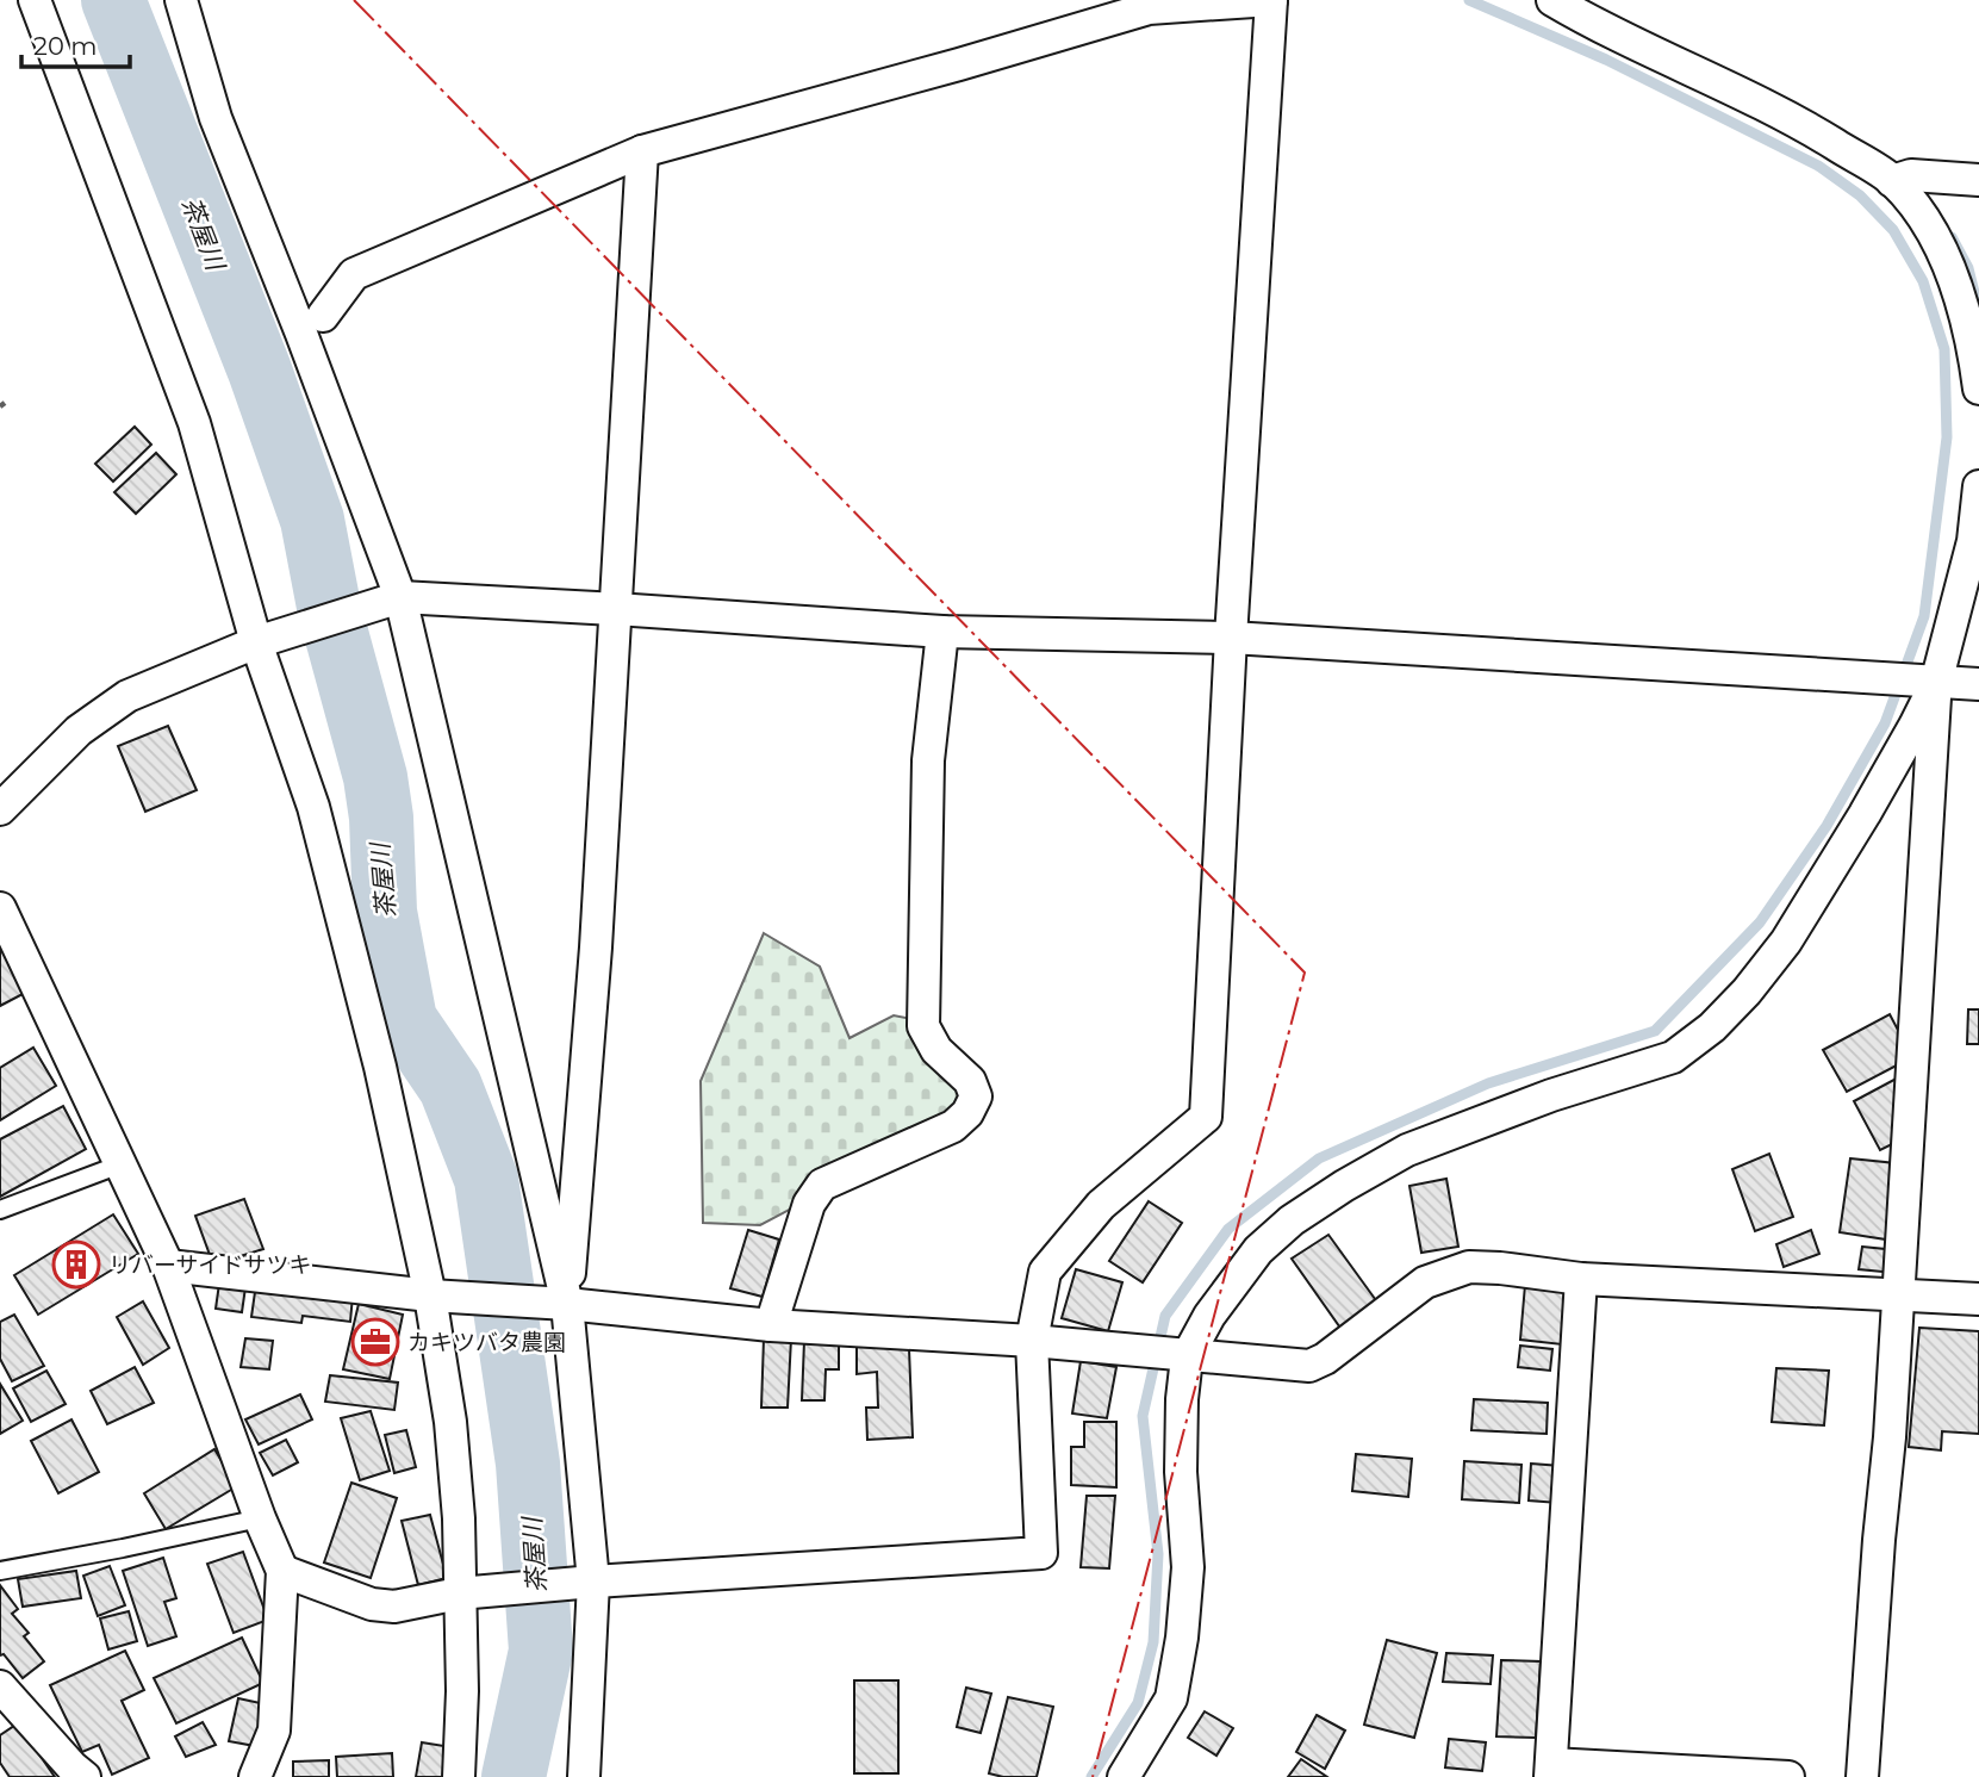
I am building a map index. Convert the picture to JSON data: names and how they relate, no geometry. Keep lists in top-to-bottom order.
{
  "water": ["茶屋川"],
  "places": {
    "building": ["リバーサイドサツキ"],
    "office": ["カキツバタ農園"]
  },
  "scale_bar": "20 m"
}
